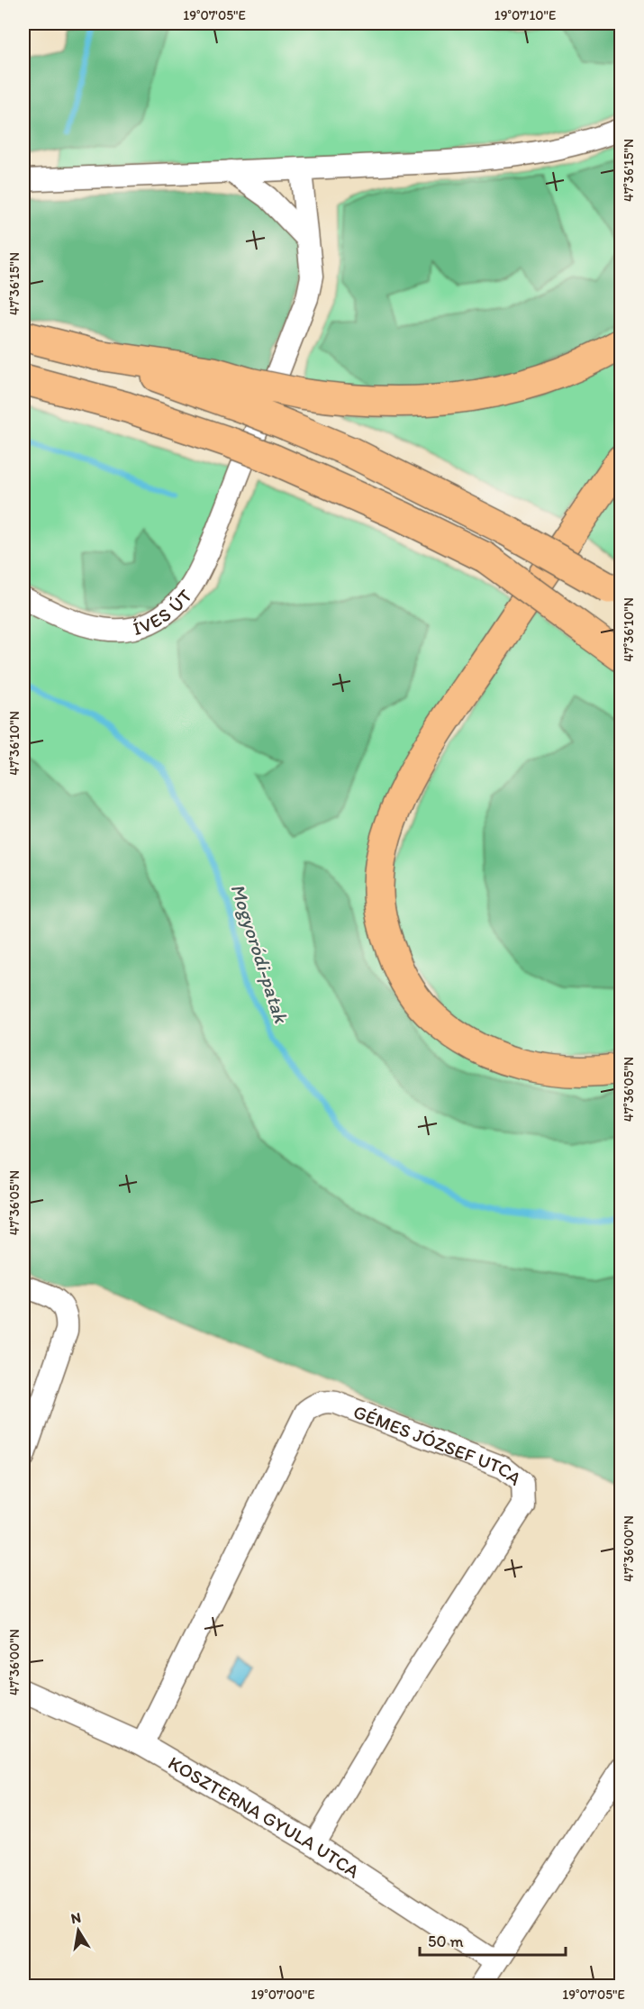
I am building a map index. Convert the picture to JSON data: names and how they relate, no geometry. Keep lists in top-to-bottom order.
{
  "streets": {
    "street": ["ÍVES ÚT", "GÉMES JÓZSEF UTCA", "KOSZTERNA GYULA UTCA"]
  },
  "crossings": [
    ["GÉMES JÓZSEF UTCA", "KOSZTERNA GYULA UTCA"]
  ],
  "water": ["Mogyoródi-patak"],
  "scale_bar": "50 m",
  "north": "top",
  "coordinates": [
    "19°07'05\"E",
    "19°07'10\"E",
    "47°36'15\"N",
    "47°36'10\"N",
    "47°36'05\"N",
    "47°36'00\"N",
    "19°07'00\"E"
  ]
}
